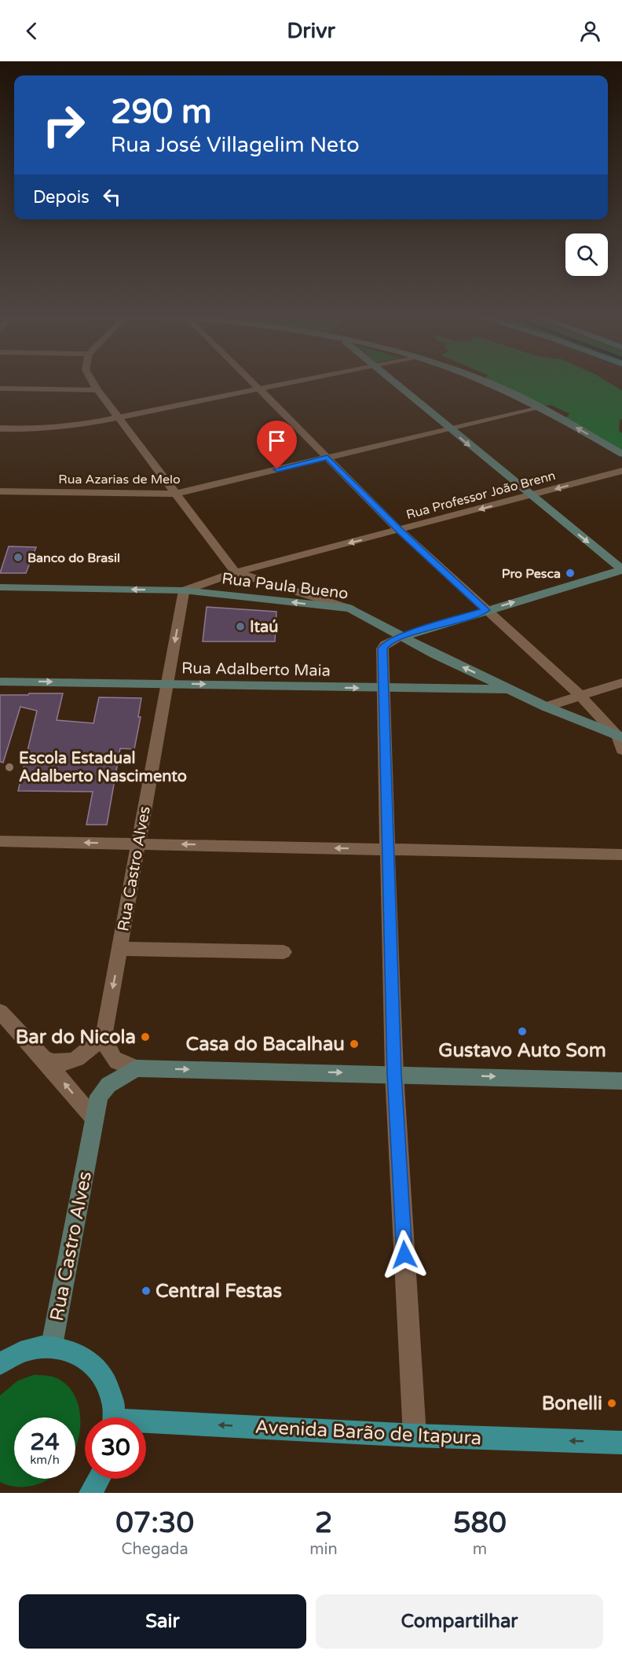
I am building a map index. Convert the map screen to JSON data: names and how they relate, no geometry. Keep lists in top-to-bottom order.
{
  "streets": {
    "main road": [
      "Rua Paula Bueno",
      "Rua Adalberto Maia",
      "Rua Castro Alves",
      "Avenida Barão de Itapura"
    ],
    "street": ["Rua Azarias de Melo", "Rua Professor João Brenn"]
  },
  "crossings": [
    ["Rua Professor João Brenn", "Rua Paula Bueno"],
    ["Rua Professor João Brenn", "Rua Castro Alves"],
    ["Rua Paula Bueno", "Rua Adalberto Maia"],
    ["Rua Paula Bueno", "Rua Castro Alves"],
    ["Rua Adalberto Maia", "Rua Castro Alves"],
    ["Rua Castro Alves", "Avenida Barão de Itapura"]
  ],
  "one_way": [
    "Rua Professor João Brenn",
    "Rua Paula Bueno",
    "Rua Adalberto Maia",
    "Avenida Barão de Itapura"
  ],
  "places": [
    "Banco do Brasil",
    "Pro Pesca",
    "Itaú",
    "Escola Estadual Adalberto Nascimento",
    "Gustavo Auto Som",
    "Bar do Nicola",
    "Casa do Bacalhau",
    "Central Festas",
    "Bonelli"
  ],
  "page": {
    "header": "Drivr",
    "turn": ["290 m", "Rua José Villagelim Neto"],
    "then": "Depois",
    "speed": "24 km/h",
    "limit": "30",
    "eta": [
      "07:30",
      "Chegada",
      "2",
      "min",
      "580",
      "m"
    ],
    "buttons": ["Sair", "Compartilhar"]
  }
}
